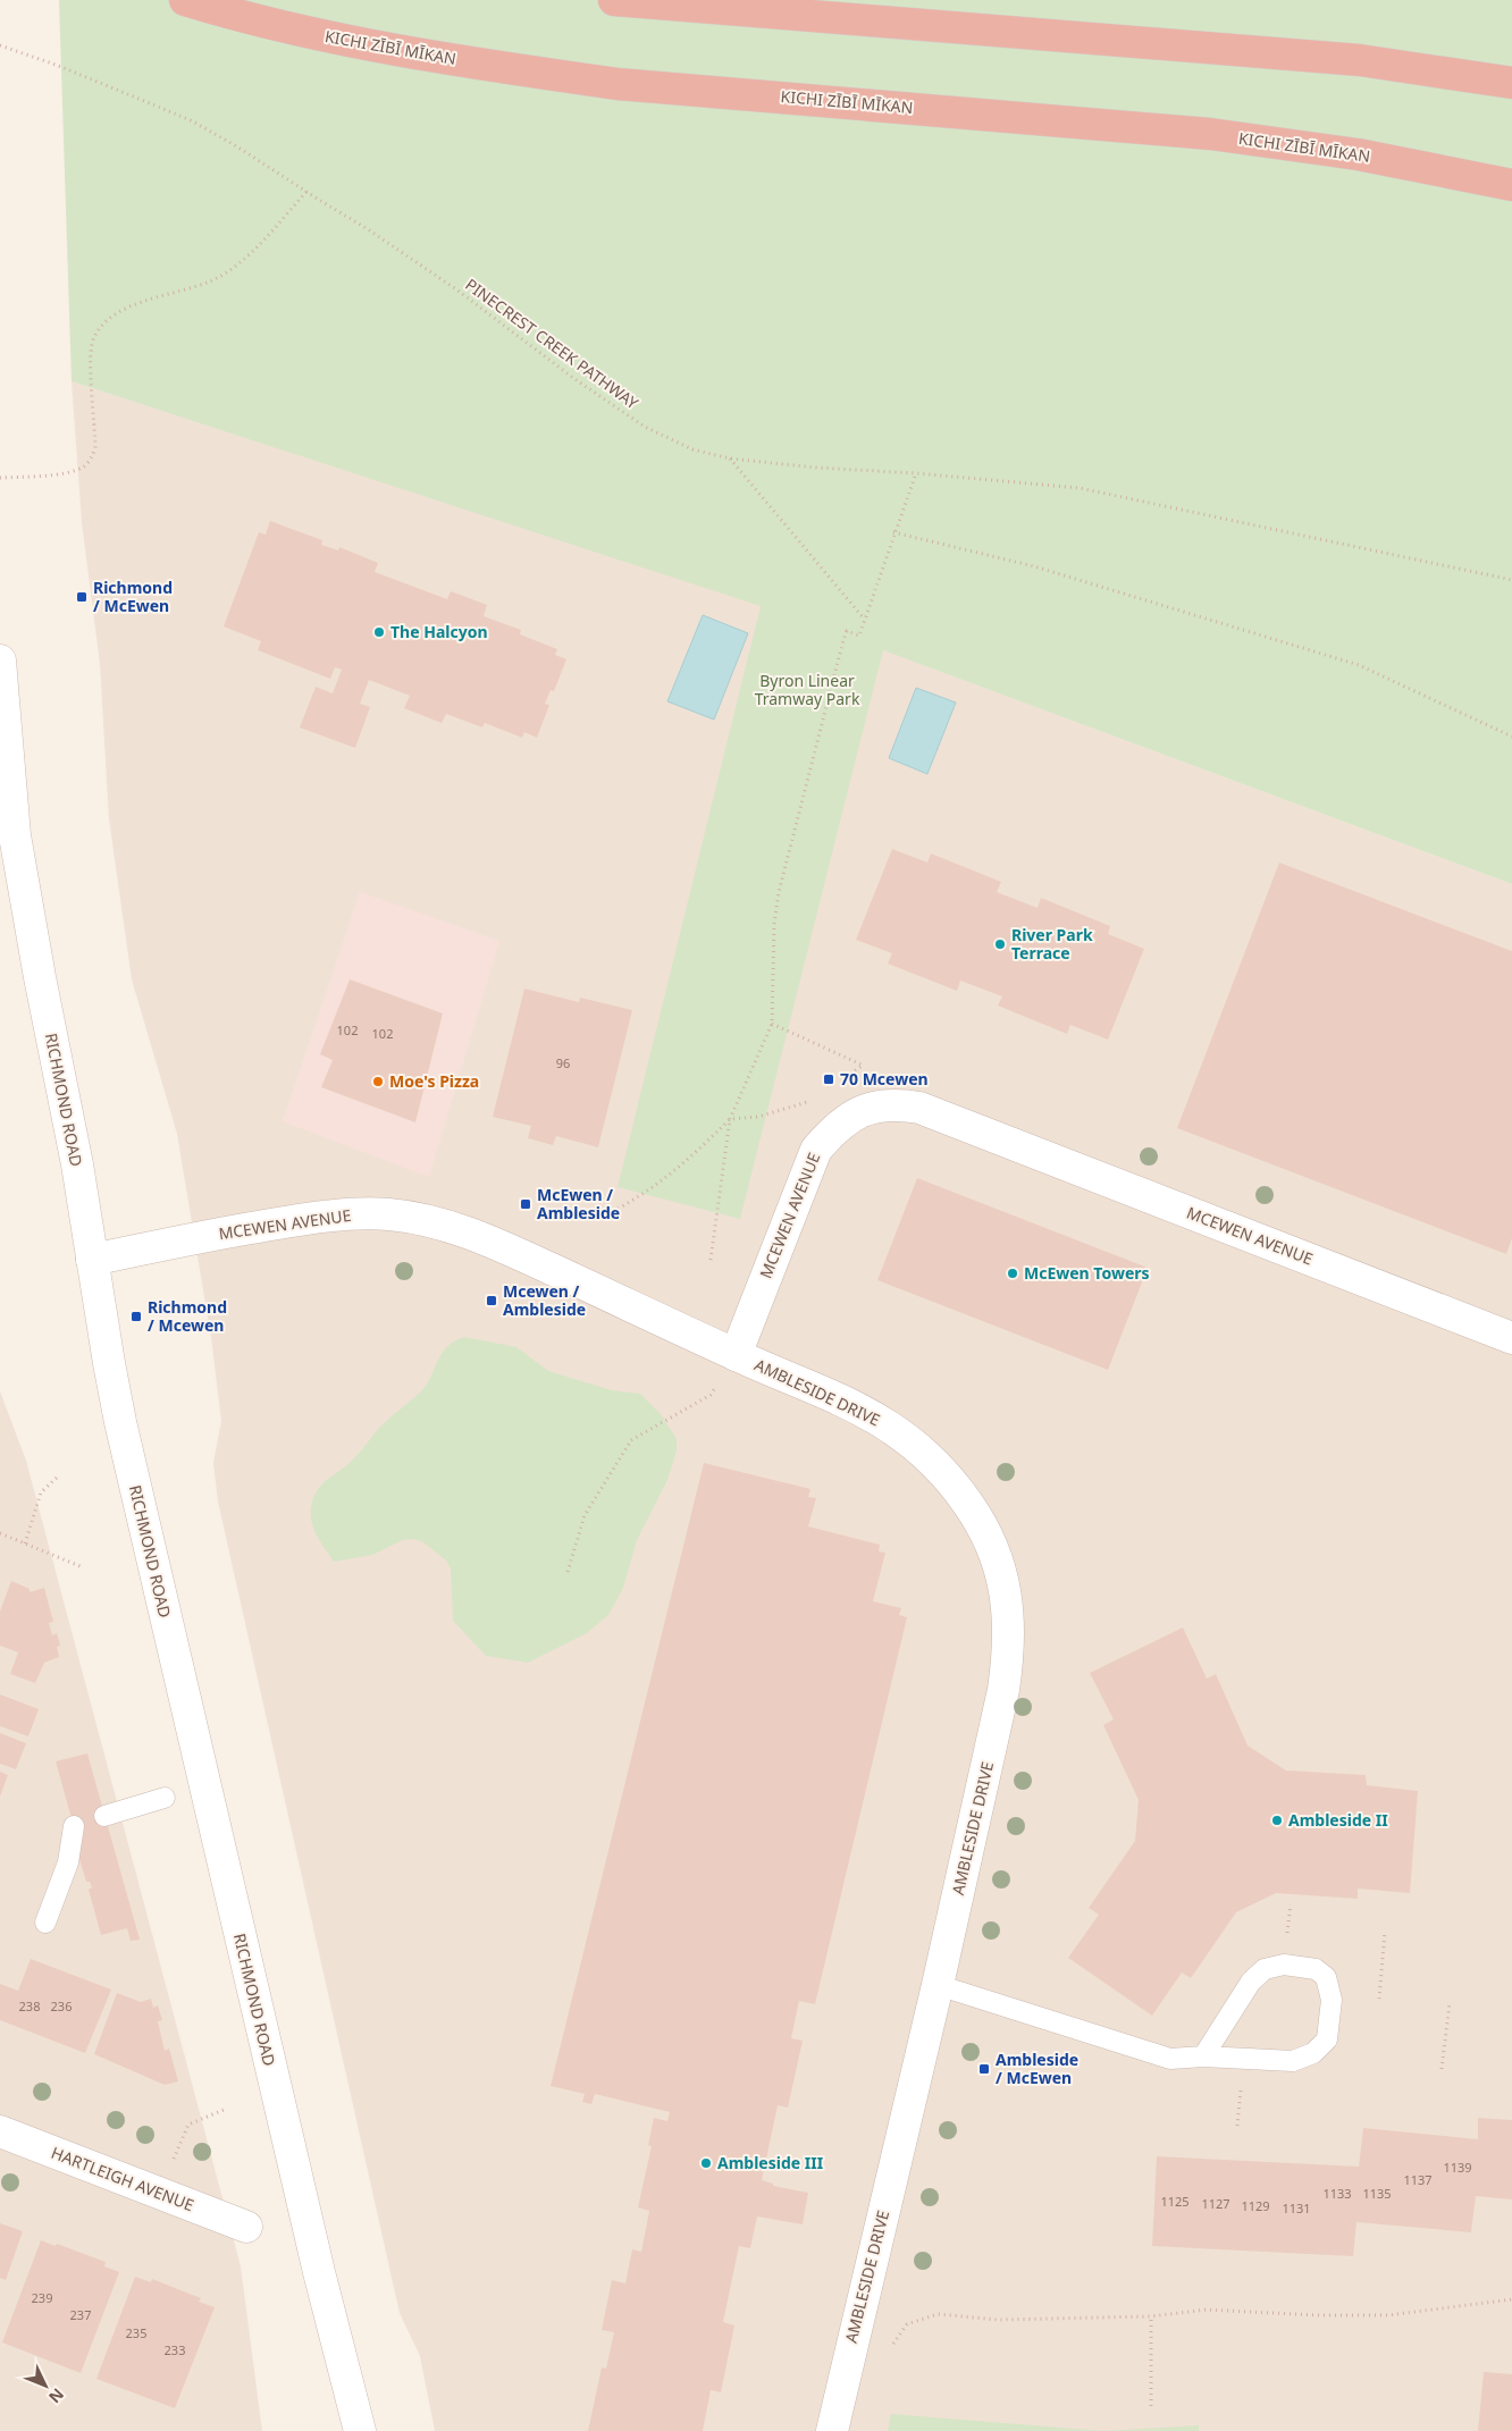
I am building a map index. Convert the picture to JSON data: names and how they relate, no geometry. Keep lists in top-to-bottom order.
{
  "streets": {
    "highway": ["KICHI ZĪBĪ MĪKAN"],
    "street": [
      "RICHMOND ROAD",
      "MCEWEN AVENUE",
      "AMBLESIDE DRIVE",
      "HARTLEIGH AVENUE"
    ],
    "path": ["PINECREST CREEK PATHWAY"]
  },
  "crossings": [
    ["RICHMOND ROAD", "MCEWEN AVENUE"],
    ["MCEWEN AVENUE", "AMBLESIDE DRIVE"]
  ],
  "parks": ["Byron Linear Tramway Park"],
  "places": {
    "transit": [
      "Richmond / McEwen",
      "70 Mcewen",
      "McEwen / Ambleside",
      "Mcewen / Ambleside",
      "Richmond / Mcewen",
      "Ambleside / McEwen"
    ],
    "other": [
      "The Halcyon",
      "River Park Terrace",
      "Moe's Pizza",
      "McEwen Towers",
      "Ambleside II",
      "Ambleside III"
    ]
  },
  "house_numbers": [
    "102",
    "102",
    "96",
    "238",
    "236",
    "1139",
    "1137",
    "1133",
    "1135",
    "1125",
    "1127",
    "1129",
    "1131",
    "239",
    "237",
    "235",
    "233"
  ],
  "north": "bottom right"
}
